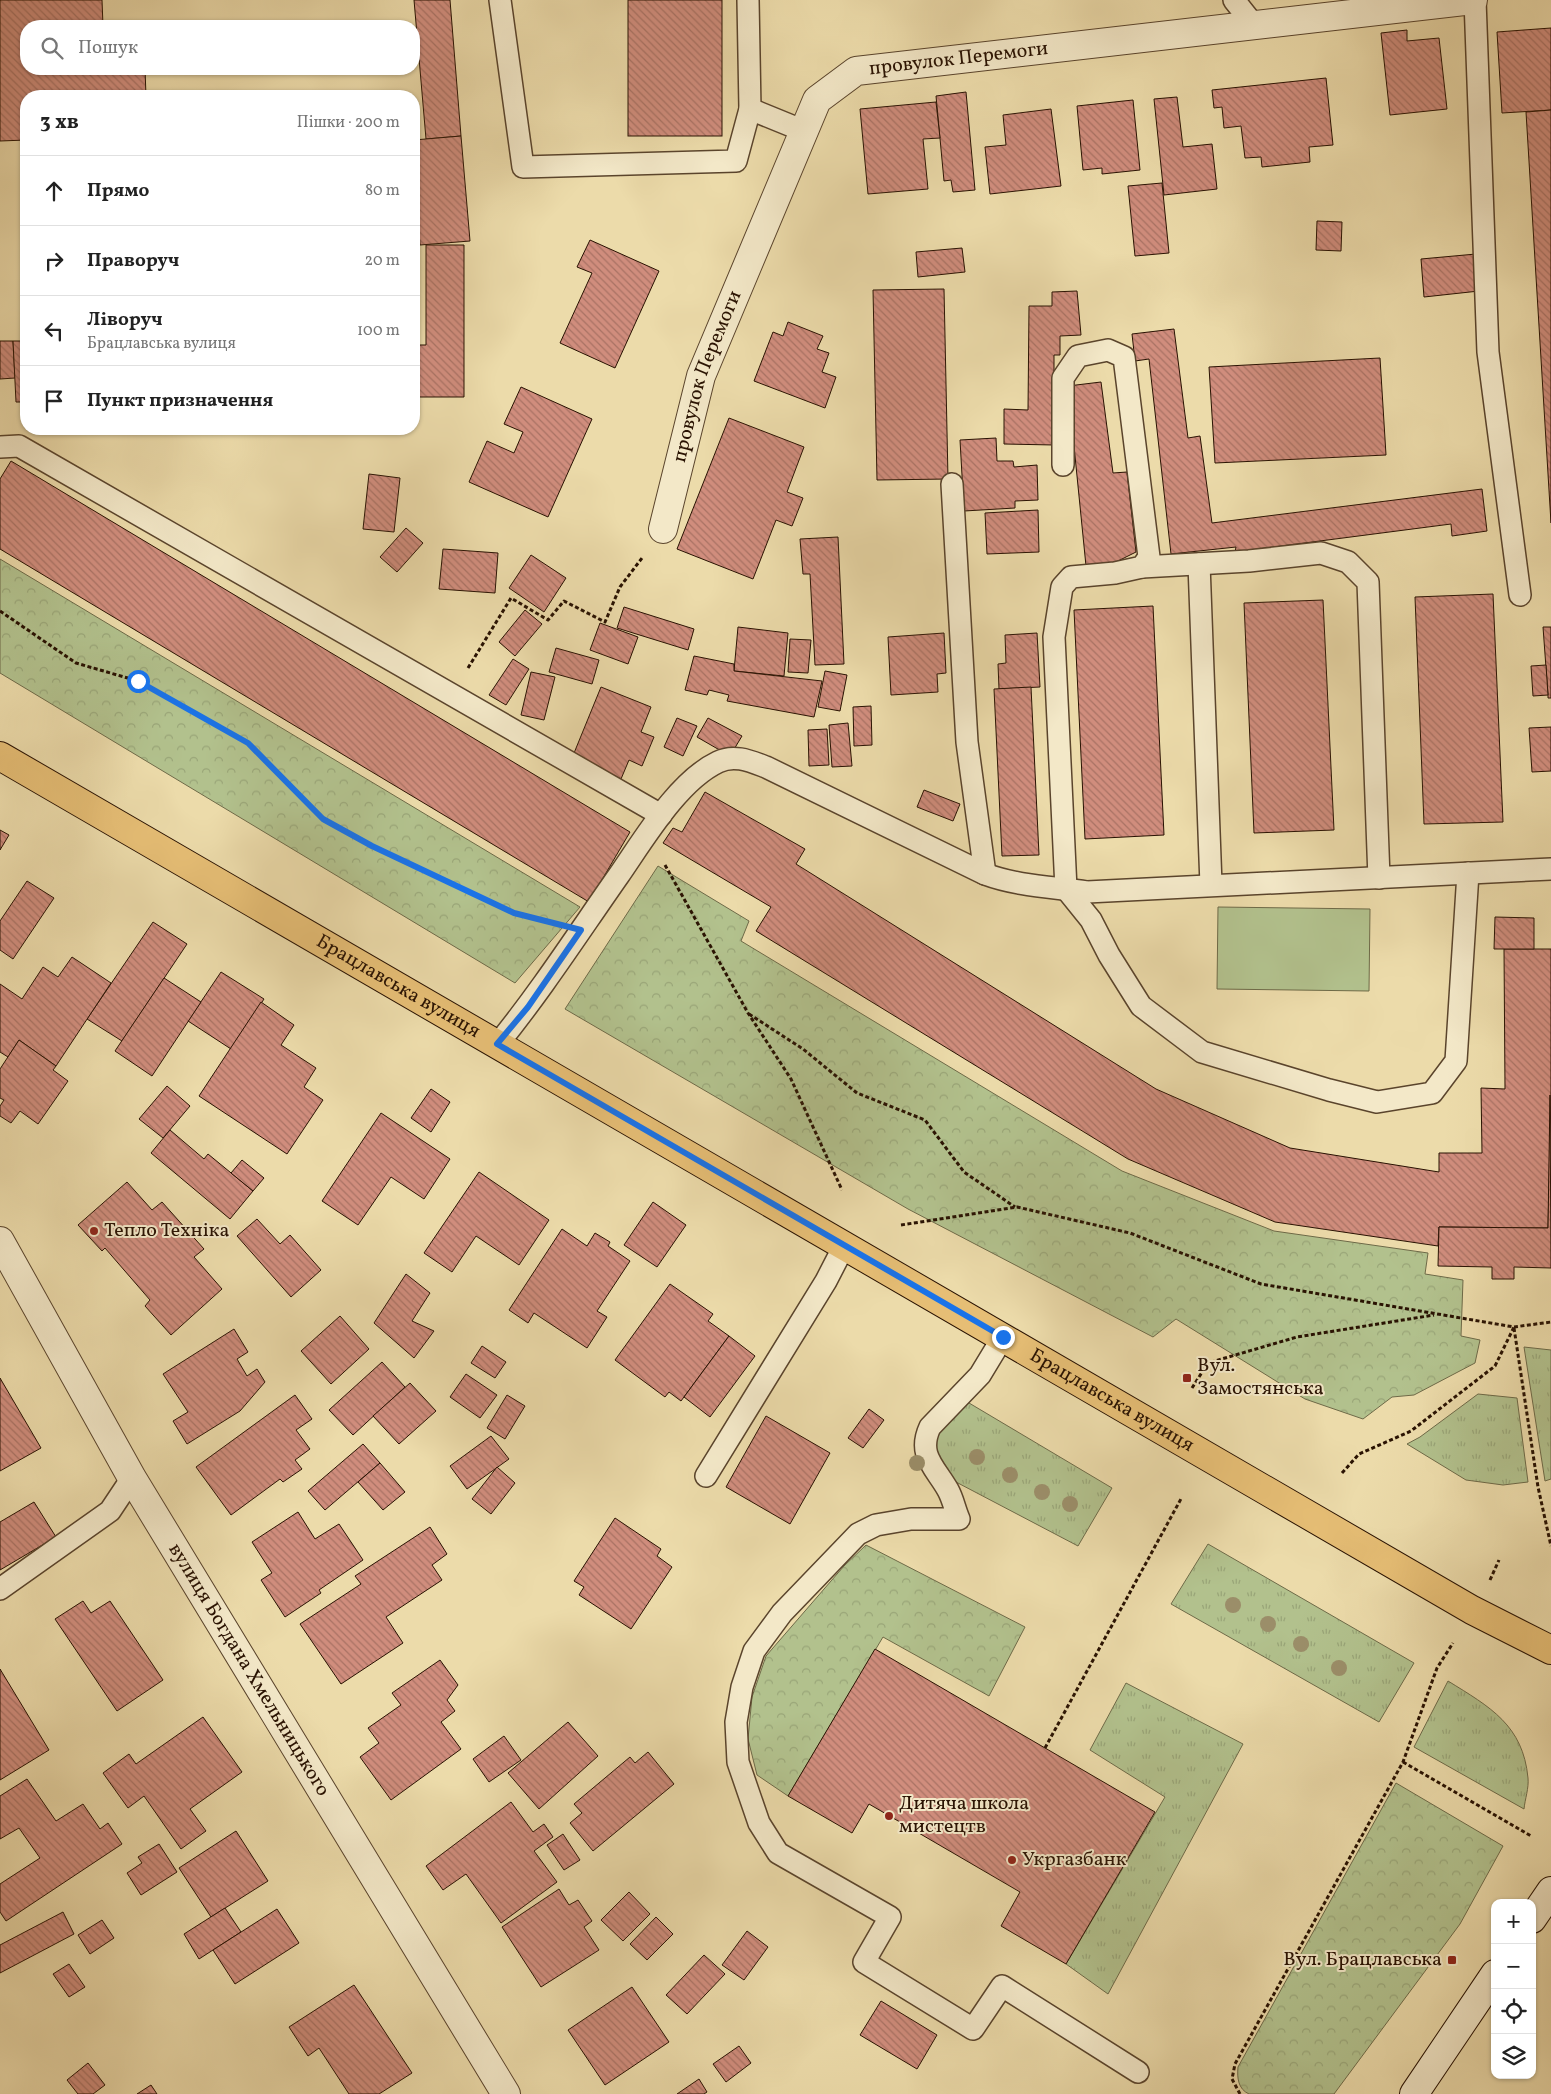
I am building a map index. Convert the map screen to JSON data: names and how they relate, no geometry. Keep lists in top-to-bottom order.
{
  "streets": {
    "main road": ["Брацлавська вулиця"],
    "street": ["провулок Перемоги", "вулиця Богдана Хмельницького"]
  },
  "places": {
    "other": ["Тепло Техніка", "Дитяча школа мистецтв", "Укргазбанк"],
    "transit": ["Вул. Замостянська", "Вул. Брацлавська"]
  },
  "page": {
    "search": "Пошук",
    "heading": ["3 хв", "Пішки · 200 m"],
    "list": [
      ["Прямо", "80 m"],
      ["Праворуч", "20 m"],
      ["Ліворуч", "Брацлавська вулиця", "100 m"],
      "Пункт призначення"
    ],
    "map_buttons": ["+", "−"]
  }
}
